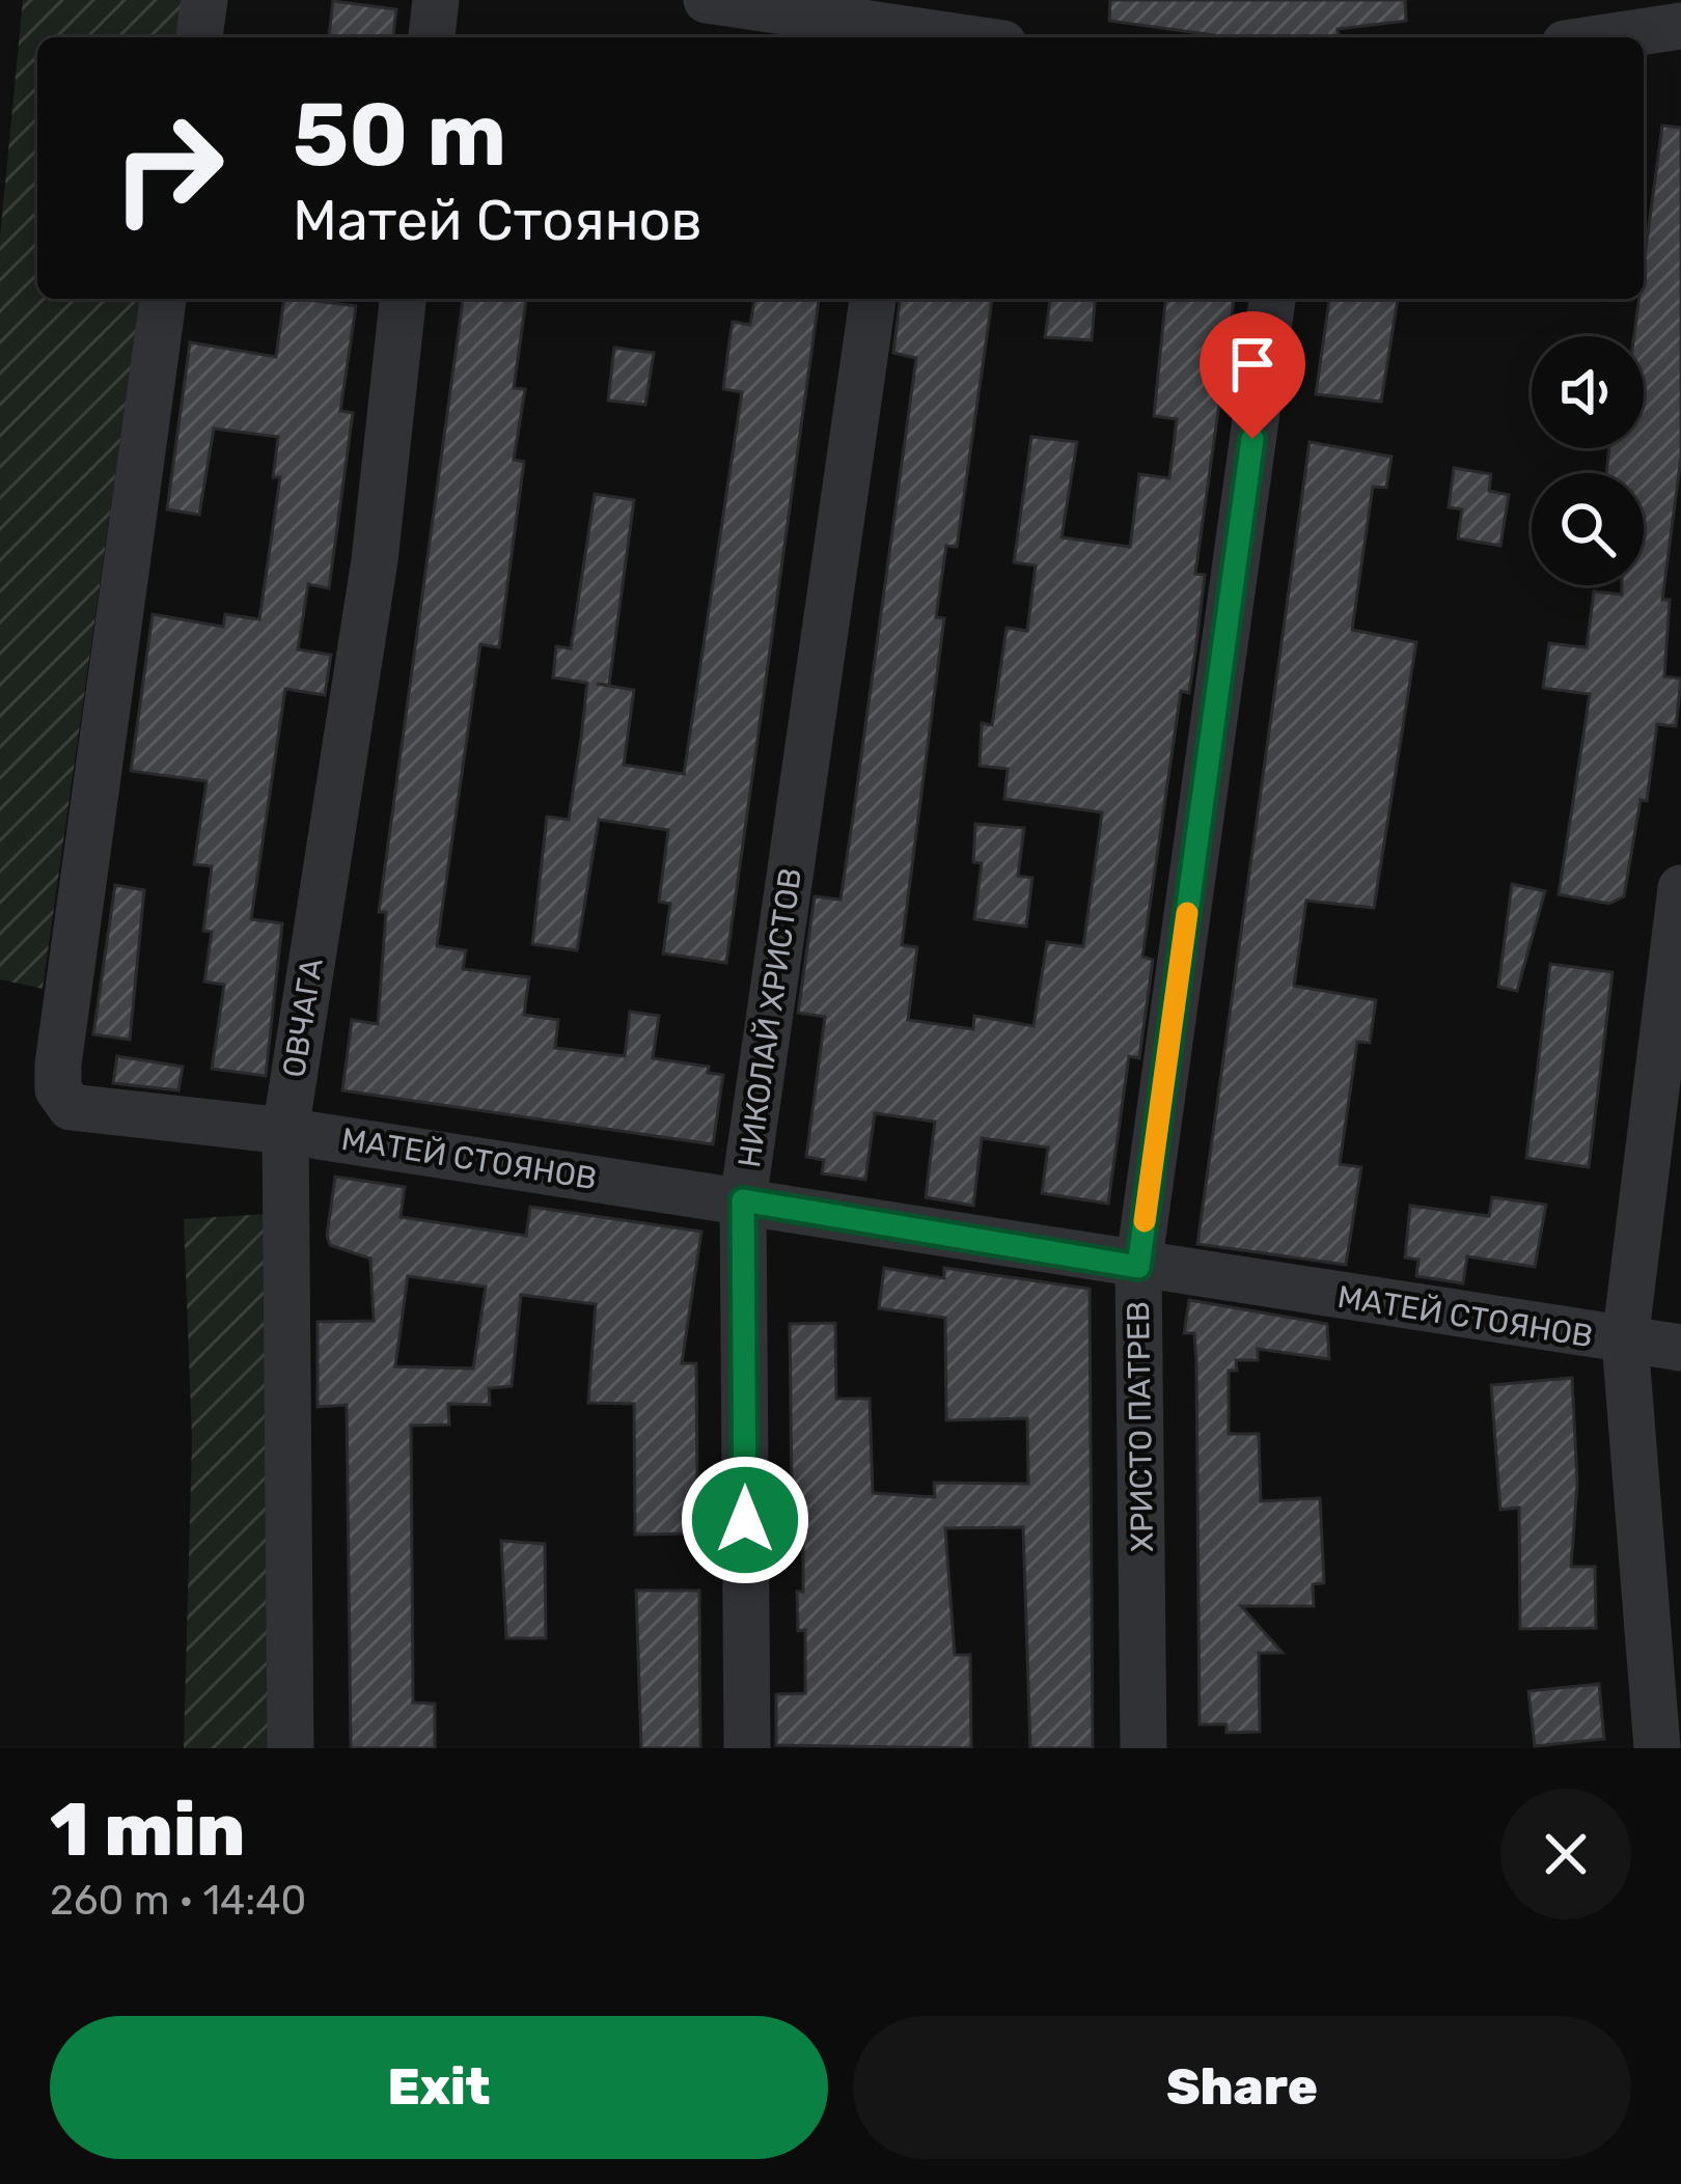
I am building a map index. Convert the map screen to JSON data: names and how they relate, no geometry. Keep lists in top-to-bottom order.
{
  "streets": {
    "street": [
      "ОВЧАГА",
      "НИКОЛАЙ ХРИСТОВ",
      "МАТЕЙ СТОЯНОВ",
      "ХРИСТО ПАТРЕВ"
    ]
  },
  "crossings": [
    ["ОВЧАГА", "МАТЕЙ СТОЯНОВ"],
    ["НИКОЛАЙ ХРИСТОВ", "МАТЕЙ СТОЯНОВ"],
    ["МАТЕЙ СТОЯНОВ", "ХРИСТО ПАТРЕВ"]
  ],
  "page": {
    "turn": ["50 m", "Матей Стоянов"],
    "heading": ["1 min", "260 m · 14:40"],
    "buttons": ["Exit", "Share"]
  }
}
